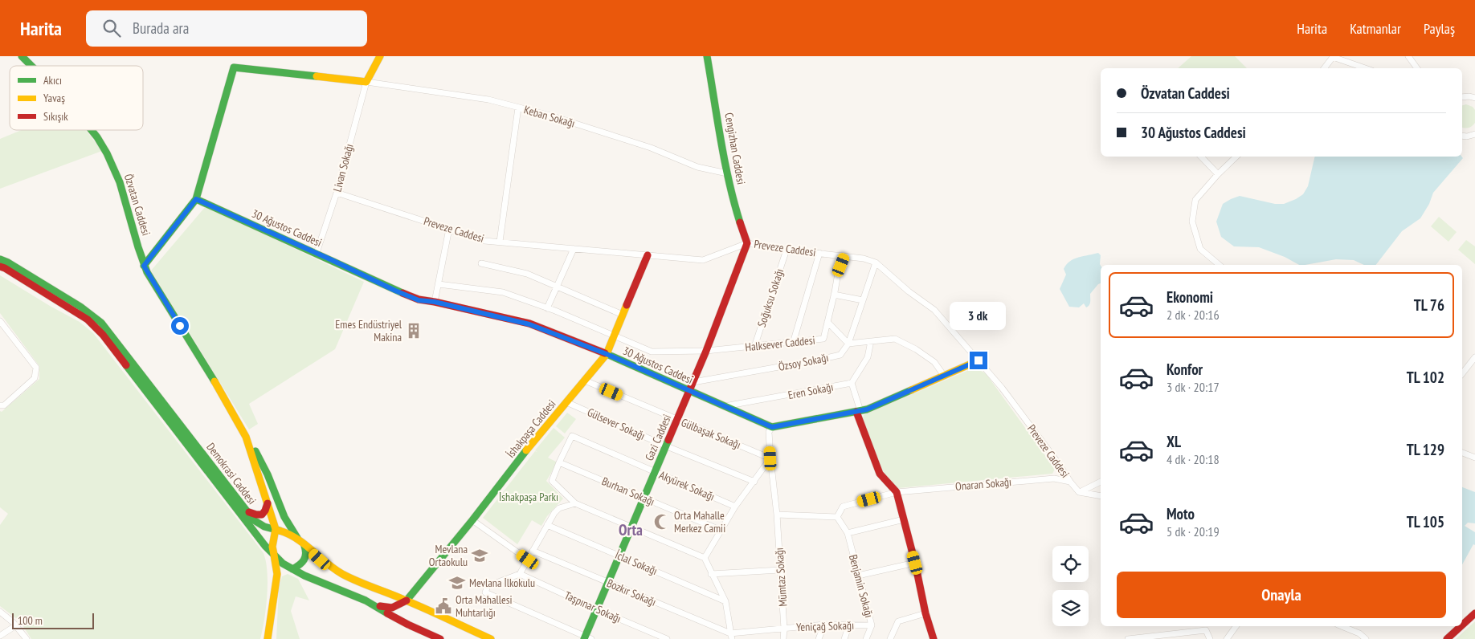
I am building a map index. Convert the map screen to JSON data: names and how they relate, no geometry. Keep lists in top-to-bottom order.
{
  "streets": {
    "street": [
      "Keban Sokağı",
      "Cengizhan Caddesi",
      "Livan Sokağı",
      "Özvatan Caddesi",
      "30 Ağustos Caddesi",
      "Preveze Caddesi",
      "Soğuksu Sokağı",
      "Halksever Caddesi",
      "Özsoy Sokağı",
      "Eren Sokağı",
      "Gülsever Sokağı",
      "İshakpaşa Caddesi",
      "Gülbaşak Sokağı",
      "Gazi Caddesi",
      "Demokrasi Caddesi",
      "Onaran Sokağı",
      "Akyürek Sokağı",
      "Burhan Sokağı",
      "İclal Sokağı",
      "Mümtaz Sokağı",
      "Benjamin Sokağı",
      "Bozkır Sokağı",
      "Taşpınar Sokağı",
      "Yeniçağ Sokağı"
    ]
  },
  "crossings": [
    ["Keban Sokağı", "Cengizhan Caddesi"],
    ["Keban Sokağı", "Livan Sokağı"],
    ["Cengizhan Caddesi", "Preveze Caddesi"],
    ["Cengizhan Caddesi", "Gazi Caddesi"],
    ["Livan Sokağı", "30 Ağustos Caddesi"],
    ["Livan Sokağı", "Preveze Caddesi"],
    ["Özvatan Caddesi", "Demokrasi Caddesi"],
    ["30 Ağustos Caddesi", "Eren Sokağı"],
    ["30 Ağustos Caddesi", "İshakpaşa Caddesi"],
    ["30 Ağustos Caddesi", "Gazi Caddesi"],
    ["30 Ağustos Caddesi", "Mümtaz Sokağı"],
    ["Preveze Caddesi", "Soğuksu Sokağı"],
    ["Preveze Caddesi", "Halksever Caddesi"],
    ["Preveze Caddesi", "İshakpaşa Caddesi"],
    ["Preveze Caddesi", "Gazi Caddesi"],
    ["Preveze Caddesi", "Onaran Sokağı"],
    ["Soğuksu Sokağı", "Halksever Caddesi"],
    ["Halksever Caddesi", "İshakpaşa Caddesi"],
    ["Halksever Caddesi", "Gazi Caddesi"],
    ["Özsoy Sokağı", "Gazi Caddesi"],
    ["Gülsever Sokağı", "İshakpaşa Caddesi"],
    ["Gülsever Sokağı", "Gazi Caddesi"],
    ["İshakpaşa Caddesi", "Gülbaşak Sokağı"],
    ["İshakpaşa Caddesi", "Demokrasi Caddesi"],
    ["Gülbaşak Sokağı", "Gazi Caddesi"],
    ["Gülbaşak Sokağı", "Mümtaz Sokağı"],
    ["Gazi Caddesi", "Akyürek Sokağı"],
    ["Gazi Caddesi", "Burhan Sokağı"],
    ["Gazi Caddesi", "İclal Sokağı"],
    ["Gazi Caddesi", "Bozkır Sokağı"],
    ["Gazi Caddesi", "Taşpınar Sokağı"],
    ["Onaran Sokağı", "Benjamin Sokağı"],
    ["Akyürek Sokağı", "Burhan Sokağı"],
    ["Mümtaz Sokağı", "Yeniçağ Sokağı"],
    ["Benjamin Sokağı", "Yeniçağ Sokağı"],
    ["Bozkır Sokağı", "Yeniçağ Sokağı"]
  ],
  "districts": ["Orta"],
  "parks": ["İshakpaşa Parkı"],
  "places": {
    "building": ["Emes Endüstriyel Makina"],
    "mosque": ["Orta Mahalle Merkez Camii"],
    "school or university": ["Mevlana Ortaokulu", "Mevlana İlkokulu"],
    "public building": ["Orta Mahallesi Muhtarlığı"]
  },
  "legend": ["Akıcı", "Yavaş", "Sıkışık"],
  "scale_bar": "100 m",
  "page": {
    "header": "Harita",
    "search": "Burada ara",
    "nav": ["Harita", "Katmanlar", "Paylaş"],
    "banner": ["Özvatan Caddesi", "30 Ağustos Caddesi"],
    "list": [
      {
        "name": "Ekonomi",
        "note": "2 dk · 20:16",
        "value": "TL 76"
      },
      {
        "name": "Konfor",
        "note": "3 dk · 20:17",
        "value": "TL 102"
      },
      {
        "name": "XL",
        "note": "4 dk · 20:18",
        "value": "TL 129"
      },
      {
        "name": "Moto",
        "note": "5 dk · 20:19",
        "value": "TL 105"
      }
    ],
    "bubble": "3 dk",
    "buttons": "Onayla",
    "scale": "100 m"
  }
}
